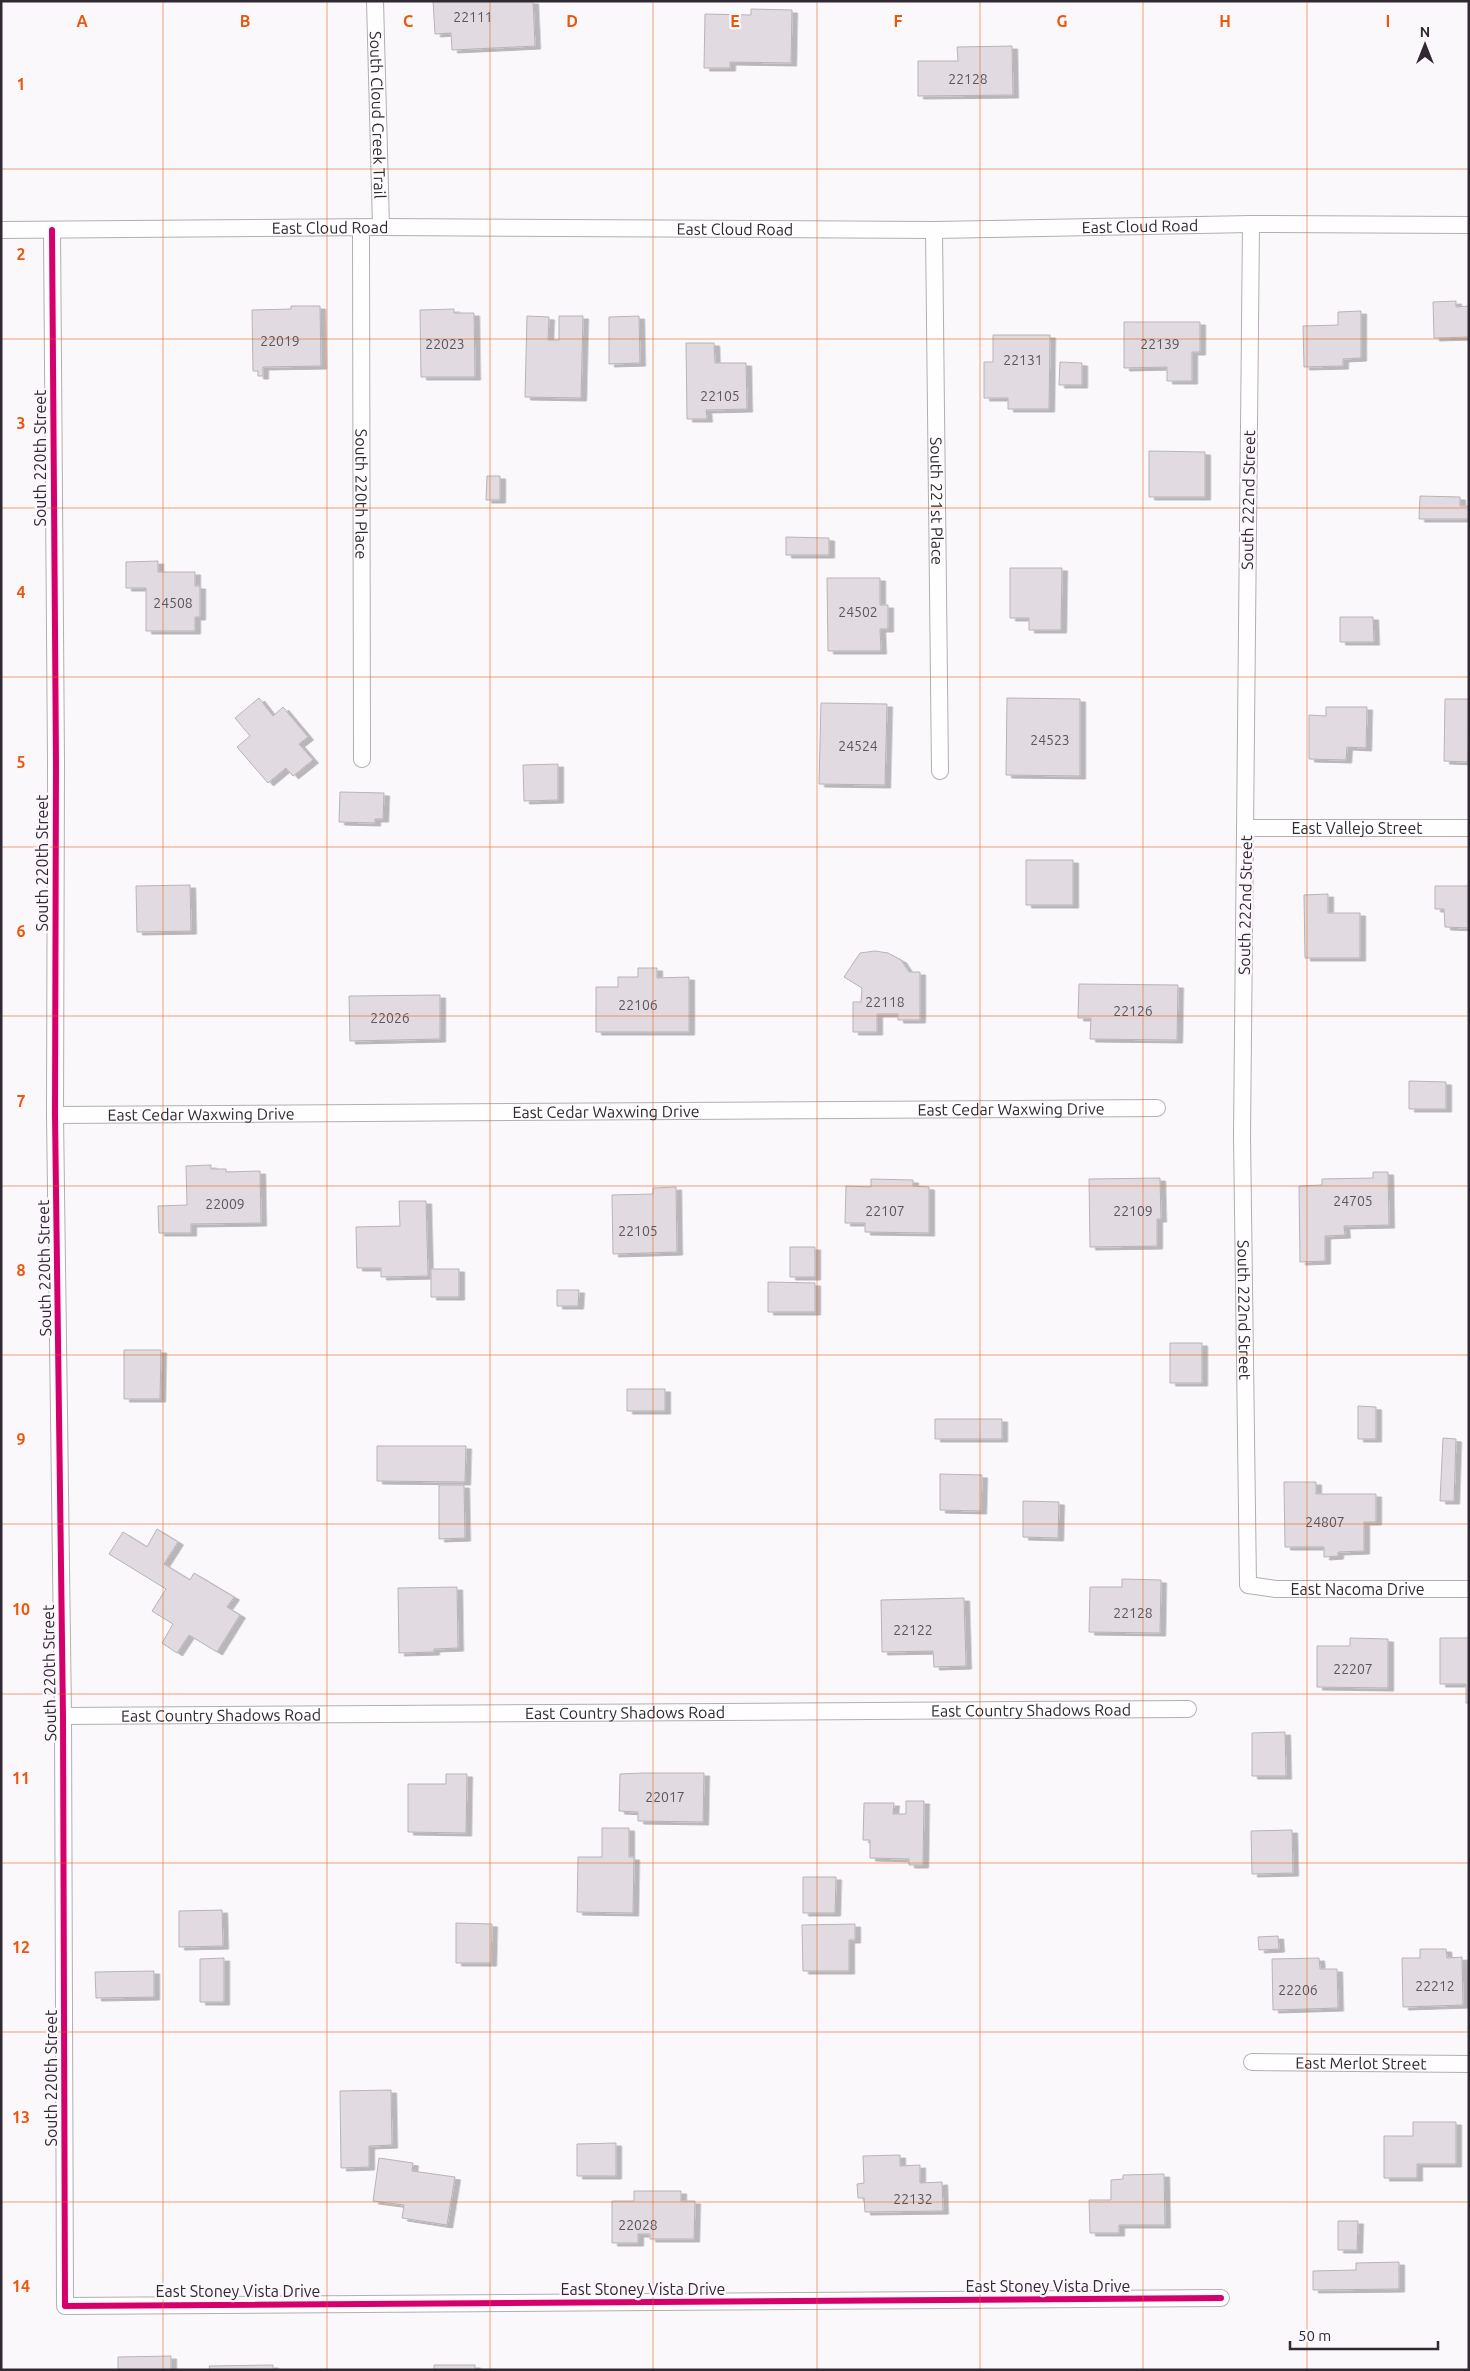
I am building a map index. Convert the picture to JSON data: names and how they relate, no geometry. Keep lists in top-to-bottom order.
{
  "streets": {
    "street": [
      "South Cloud Creek Trail",
      "East Cloud Road",
      "South 220th Street",
      "South 220th Place",
      "South 222nd Street",
      "South 221st Place",
      "East Vallejo Street",
      "East Cedar Waxwing Drive",
      "East Nacoma Drive",
      "East Country Shadows Road",
      "East Merlot Street",
      "East Stoney Vista Drive"
    ]
  },
  "crossings": [
    ["South Cloud Creek Trail", "East Cloud Road"],
    ["East Cloud Road", "South 220th Street"],
    ["East Cloud Road", "South 220th Place"],
    ["East Cloud Road", "South 222nd Street"],
    ["East Cloud Road", "South 221st Place"],
    ["South 220th Street", "East Cedar Waxwing Drive"],
    ["South 220th Street", "East Country Shadows Road"],
    ["South 220th Street", "East Stoney Vista Drive"],
    ["South 222nd Street", "East Vallejo Street"],
    ["South 222nd Street", "East Nacoma Drive"]
  ],
  "house_numbers": [
    "22111",
    "22128",
    "22019",
    "22023",
    "22139",
    "22131",
    "22105",
    "24508",
    "24502",
    "24523",
    "24524",
    "22118",
    "22106",
    "22126",
    "22026",
    "24705",
    "22009",
    "22107",
    "22109",
    "22105",
    "24807",
    "22128",
    "22122",
    "22207",
    "22017",
    "22212",
    "22206",
    "22132",
    "22028"
  ],
  "scale_bar": "50 m",
  "north": "top",
  "grid": {
    "columns": [
      "A",
      "B",
      "C",
      "D",
      "E",
      "F",
      "G",
      "H",
      "I"
    ],
    "rows": [
      "1",
      "2",
      "3",
      "4",
      "5",
      "6",
      "7",
      "8",
      "9",
      "10",
      "11",
      "12",
      "13",
      "14"
    ]
  }
}
